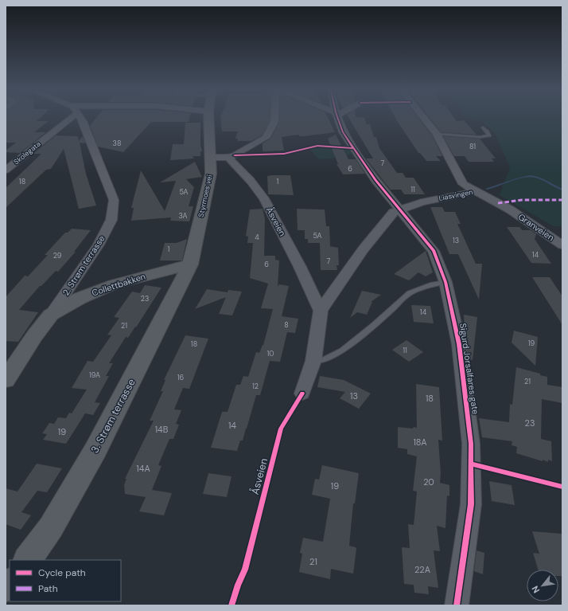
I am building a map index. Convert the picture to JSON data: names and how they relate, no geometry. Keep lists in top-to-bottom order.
{
  "streets": {
    "main road": [
      "Styrmoes vei",
      "2. Strøm terrasse",
      "Collettbakken",
      "3. Strøm terrasse"
    ],
    "street": [
      "Skolegata",
      "Liasvingen",
      "Åsveien",
      "Granveien",
      "Sigurd Jorsalfares gate"
    ]
  },
  "crossings": [
    ["Liasvingen", "Granveien"],
    ["Liasvingen", "Sigurd Jorsalfares gate"],
    ["Styrmoes vei", "Collettbakken"],
    ["Styrmoes vei", "3. Strøm terrasse"],
    ["2. Strøm terrasse", "Collettbakken"],
    ["Collettbakken", "3. Strøm terrasse"]
  ],
  "house_numbers": [
    "38",
    "81",
    "7",
    "6",
    "18",
    "1",
    "11",
    "5A",
    "3A",
    "5A",
    "4",
    "13",
    "1",
    "14",
    "29",
    "7",
    "6",
    "23",
    "14",
    "8",
    "21",
    "19",
    "18",
    "11",
    "10",
    "19A",
    "16",
    "21",
    "12",
    "13",
    "18",
    "23",
    "14",
    "14B",
    "19",
    "18A",
    "14A",
    "20",
    "19",
    "21",
    "22A"
  ],
  "legend": ["Cycle path", "Path"],
  "north": "bottom left"
}
